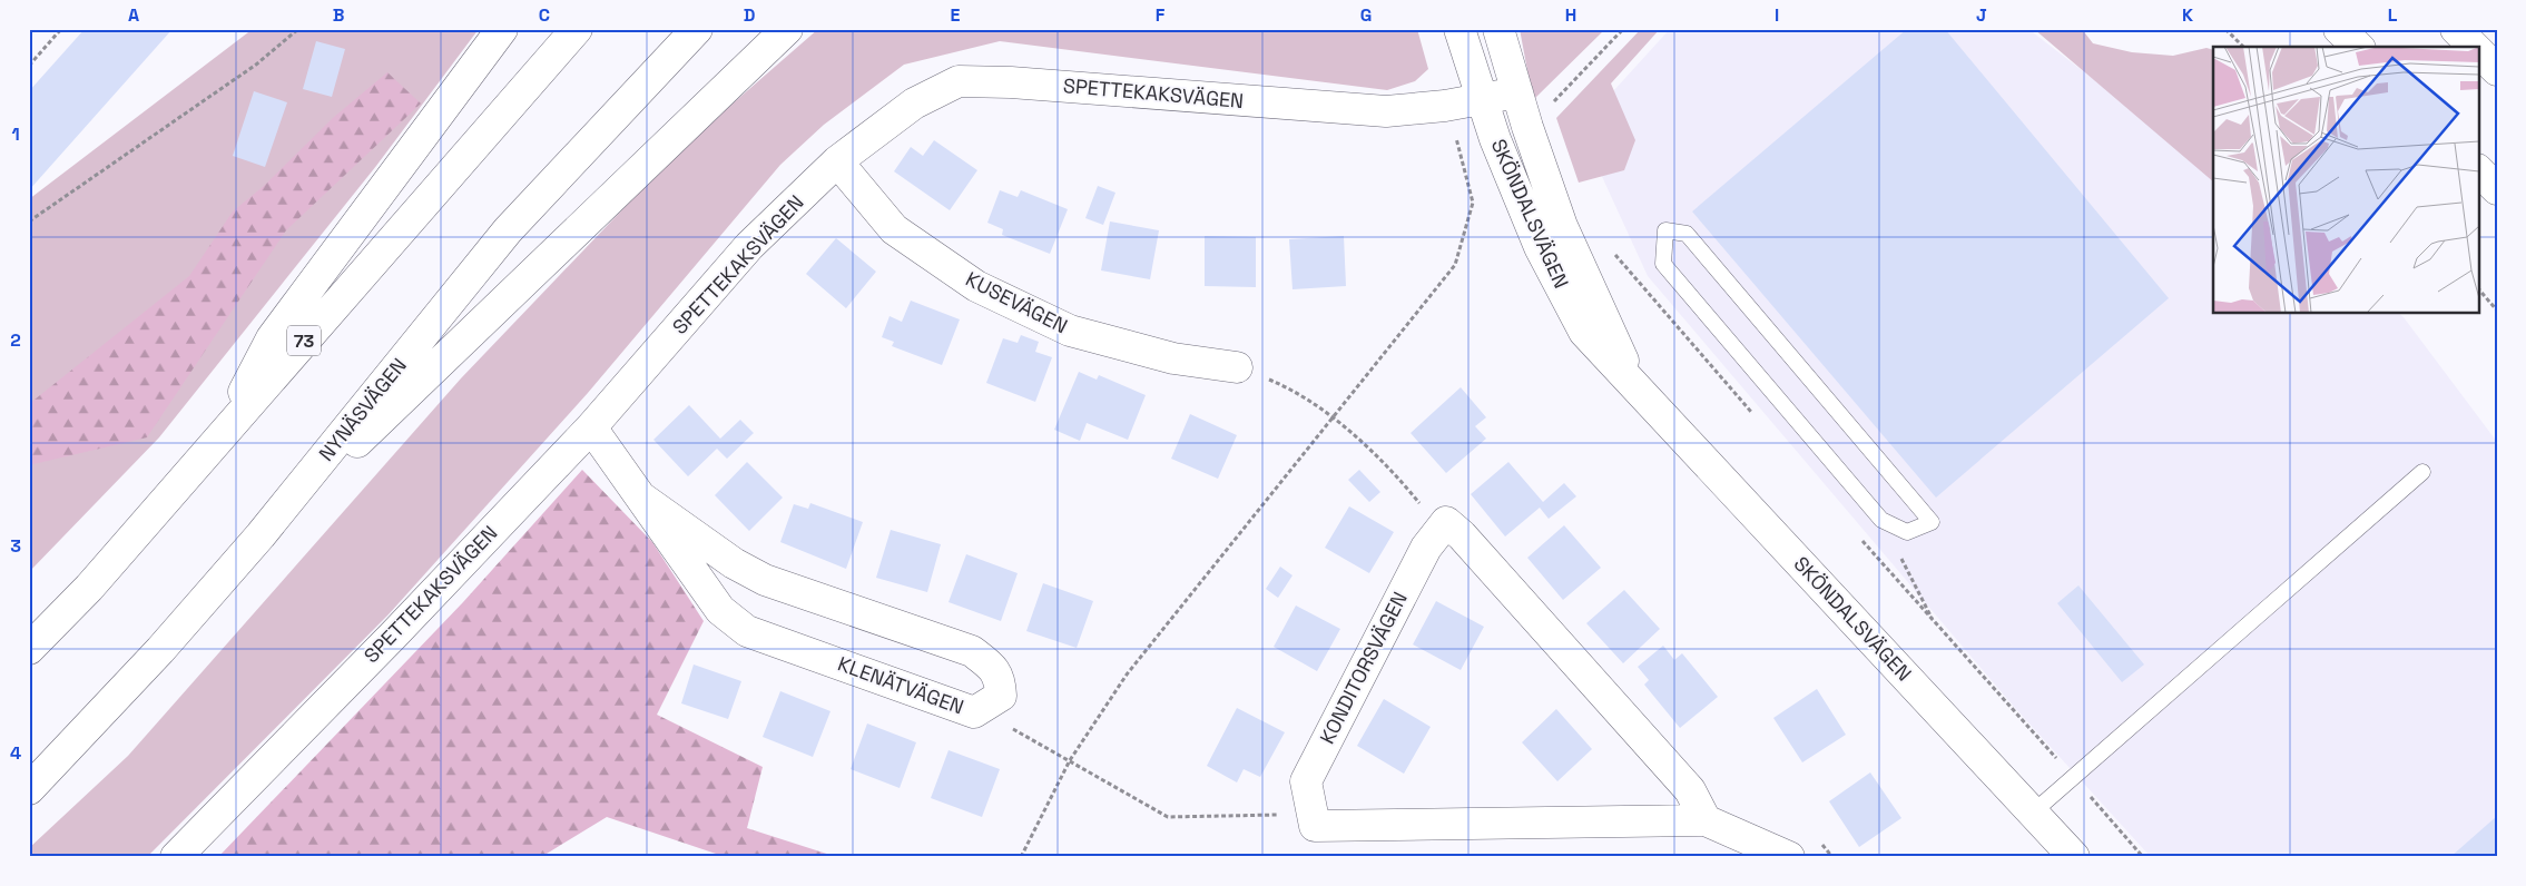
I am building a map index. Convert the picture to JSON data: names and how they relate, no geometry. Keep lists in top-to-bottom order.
{
  "streets": {
    "main road": [
      "SPETTEKAKSVÄGEN",
      "SKÖNDALSVÄGEN",
      "KUSEVÄGEN",
      "73",
      "NYNÄSVÄGEN",
      "KONDITORSVÄGEN",
      "KLENÄTVÄGEN"
    ]
  },
  "crossings": [
    ["SPETTEKAKSVÄGEN", "SKÖNDALSVÄGEN"],
    ["SPETTEKAKSVÄGEN", "KUSEVÄGEN"],
    ["SPETTEKAKSVÄGEN", "KLENÄTVÄGEN"]
  ],
  "grid": {
    "columns": [
      "A",
      "B",
      "C",
      "D",
      "E",
      "F",
      "G",
      "H",
      "I",
      "J",
      "K",
      "L"
    ],
    "rows": [
      "1",
      "2",
      "3",
      "4"
    ]
  }
}
